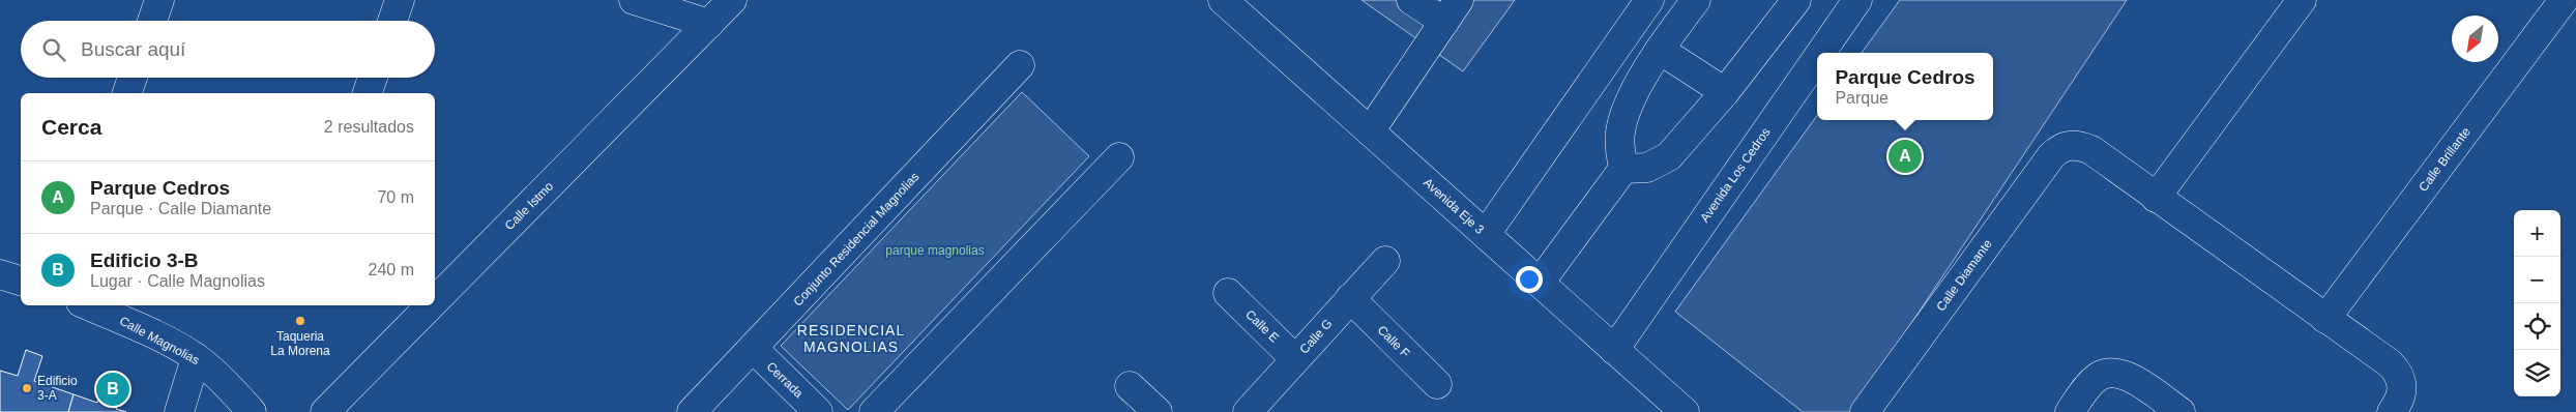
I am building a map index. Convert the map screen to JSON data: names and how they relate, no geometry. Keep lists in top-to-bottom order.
{
  "streets": {
    "street": [
      "Calle Brillante",
      "Avenida Los Cedros",
      "Calle Istmo",
      "Avenida Eje 3",
      "Conjunto Residencial Magnolias",
      "Calle Diamante",
      "Calle E",
      "Calle G",
      "Calle Magnolias",
      "Calle F",
      "Cerrada"
    ]
  },
  "crossings": [
    ["Avenida Los Cedros", "Avenida Eje 3"],
    ["Conjunto Residencial Magnolias", "Cerrada"],
    ["Calle E", "Calle G"],
    ["Calle G", "Calle F"]
  ],
  "districts": ["RESIDENCIAL MAGNOLIAS"],
  "parks": ["parque magnolias"],
  "places": ["Taqueria La Morena", "Edificio 3-A"],
  "north": "bottom left",
  "page": {
    "search": "Buscar aquí",
    "popup": ["Parque Cedros", "Parque"],
    "heading": ["Cerca", "2 resultados"],
    "pins": ["A", "B"],
    "list": [
      {
        "mark": "A",
        "name": "Parque Cedros",
        "note": "Parque · Calle Diamante",
        "value": "70 m"
      },
      {
        "mark": "B",
        "name": "Edificio 3-B",
        "note": "Lugar · Calle Magnolias",
        "value": "240 m"
      }
    ],
    "map_buttons": ["+", "−"]
  }
}
